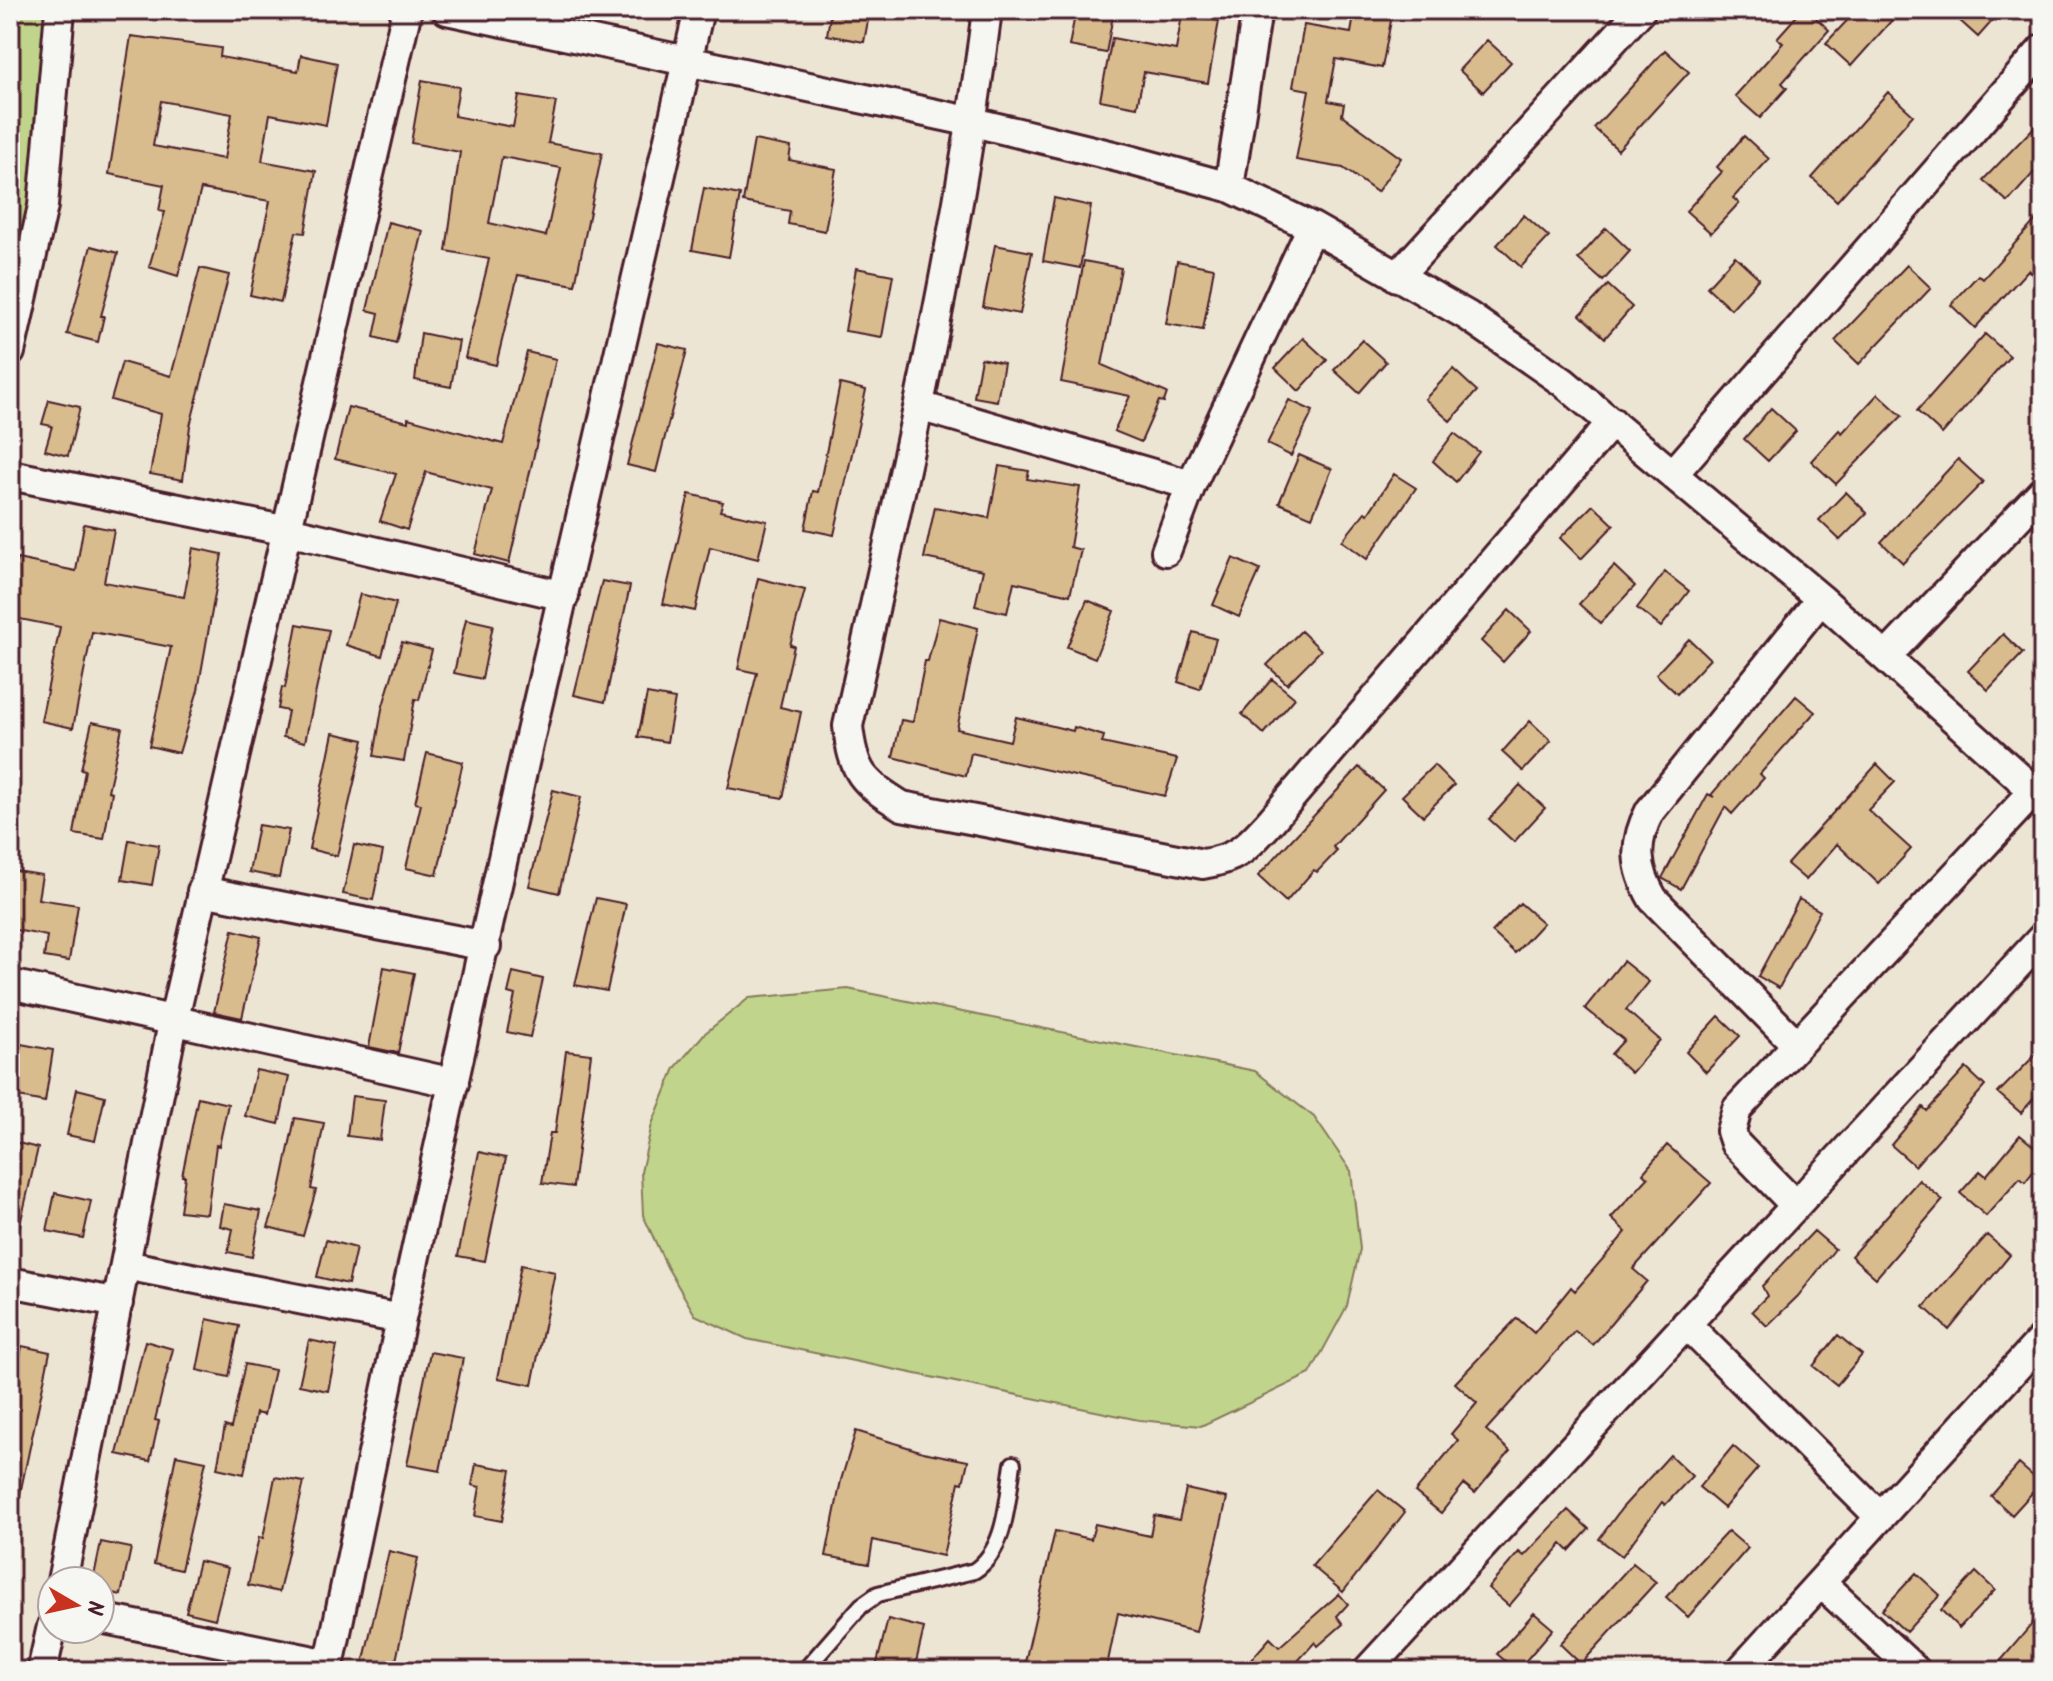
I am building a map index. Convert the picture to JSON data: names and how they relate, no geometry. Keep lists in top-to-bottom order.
{
  "north": "right"
}
